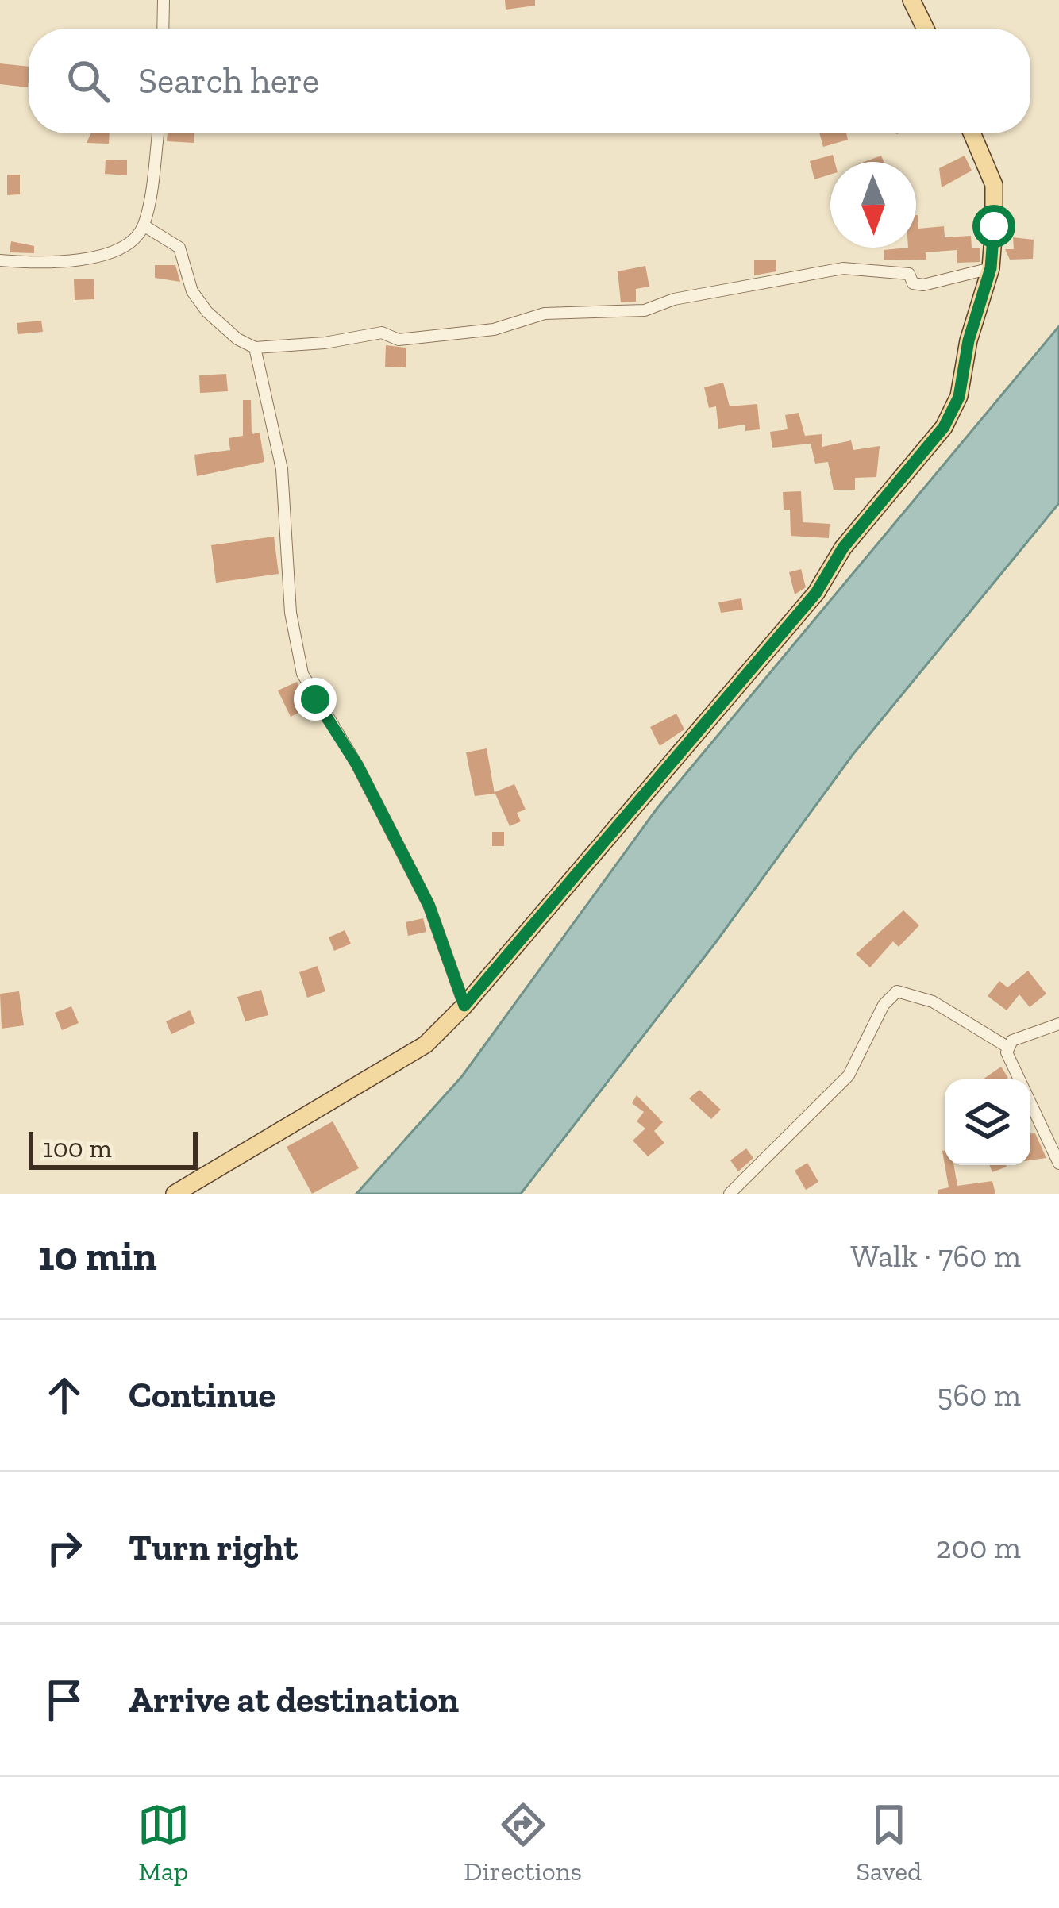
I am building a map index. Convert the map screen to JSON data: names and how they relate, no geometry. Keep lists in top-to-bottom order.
{
  "scale_bar": "100 m",
  "north": "bottom",
  "page": {
    "search": "Search here",
    "scale": "100 m",
    "heading": ["10 min", "Walk · 760 m"],
    "list": [
      ["Continue", "560 m"],
      ["Turn right", "200 m"],
      "Arrive at destination"
    ],
    "nav": ["Map", "Directions", "Saved"]
  }
}
